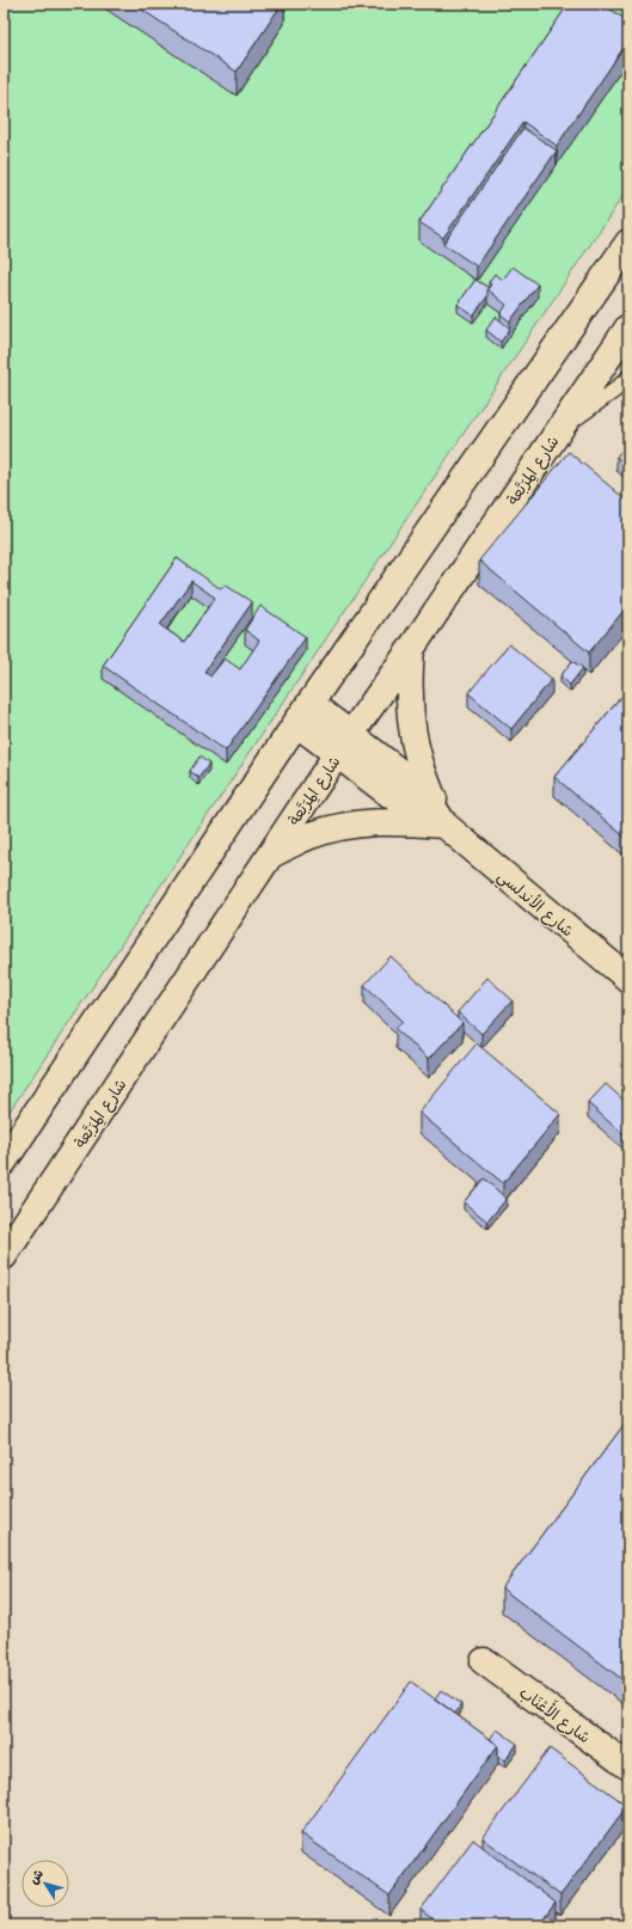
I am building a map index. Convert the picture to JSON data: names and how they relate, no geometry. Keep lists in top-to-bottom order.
{
  "streets": {
    "street": ["شارع المِرَبَّعة", "شارع الأندلسي", "شارع الأَعْنَاب"]
  },
  "crossings": [
    ["شارع المِرَبَّعة", "شارع الأندلسي"]
  ],
  "north": "top left"
}
